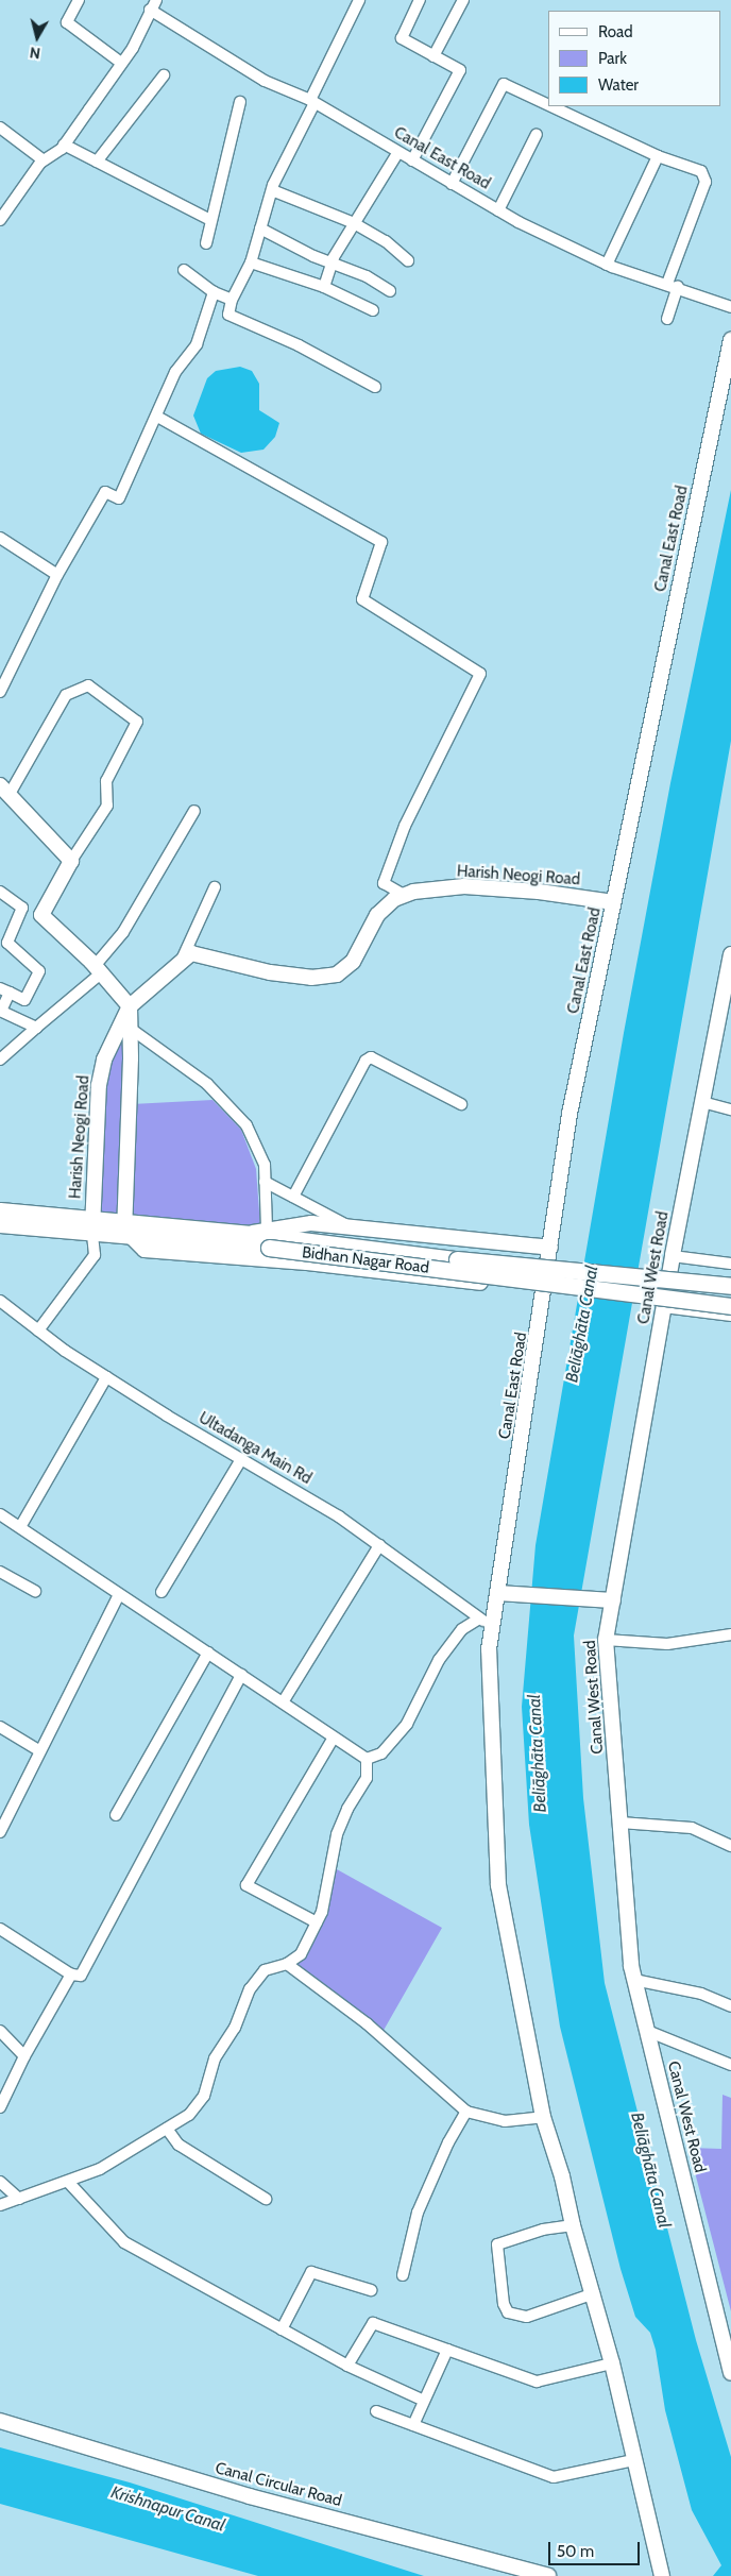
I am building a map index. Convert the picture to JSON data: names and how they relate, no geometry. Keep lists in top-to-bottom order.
{
  "streets": {
    "main road": [
      "Canal East Road",
      "Harish Neogi Road",
      "Bidhan Nagar Road",
      "Canal West Road",
      "Canal Circular Road"
    ],
    "street": ["Ultadanga Main Rd"]
  },
  "crossings": [
    ["Canal East Road", "Harish Neogi Road"],
    ["Canal East Road", "Ultadanga Main Rd"],
    ["Harish Neogi Road", "Bidhan Nagar Road"]
  ],
  "water": ["Beliāghāta Canal", "Krishnapur Canal"],
  "legend": ["Road", "Park", "Water"],
  "scale_bar": "50 m",
  "north": "bottom"
}
